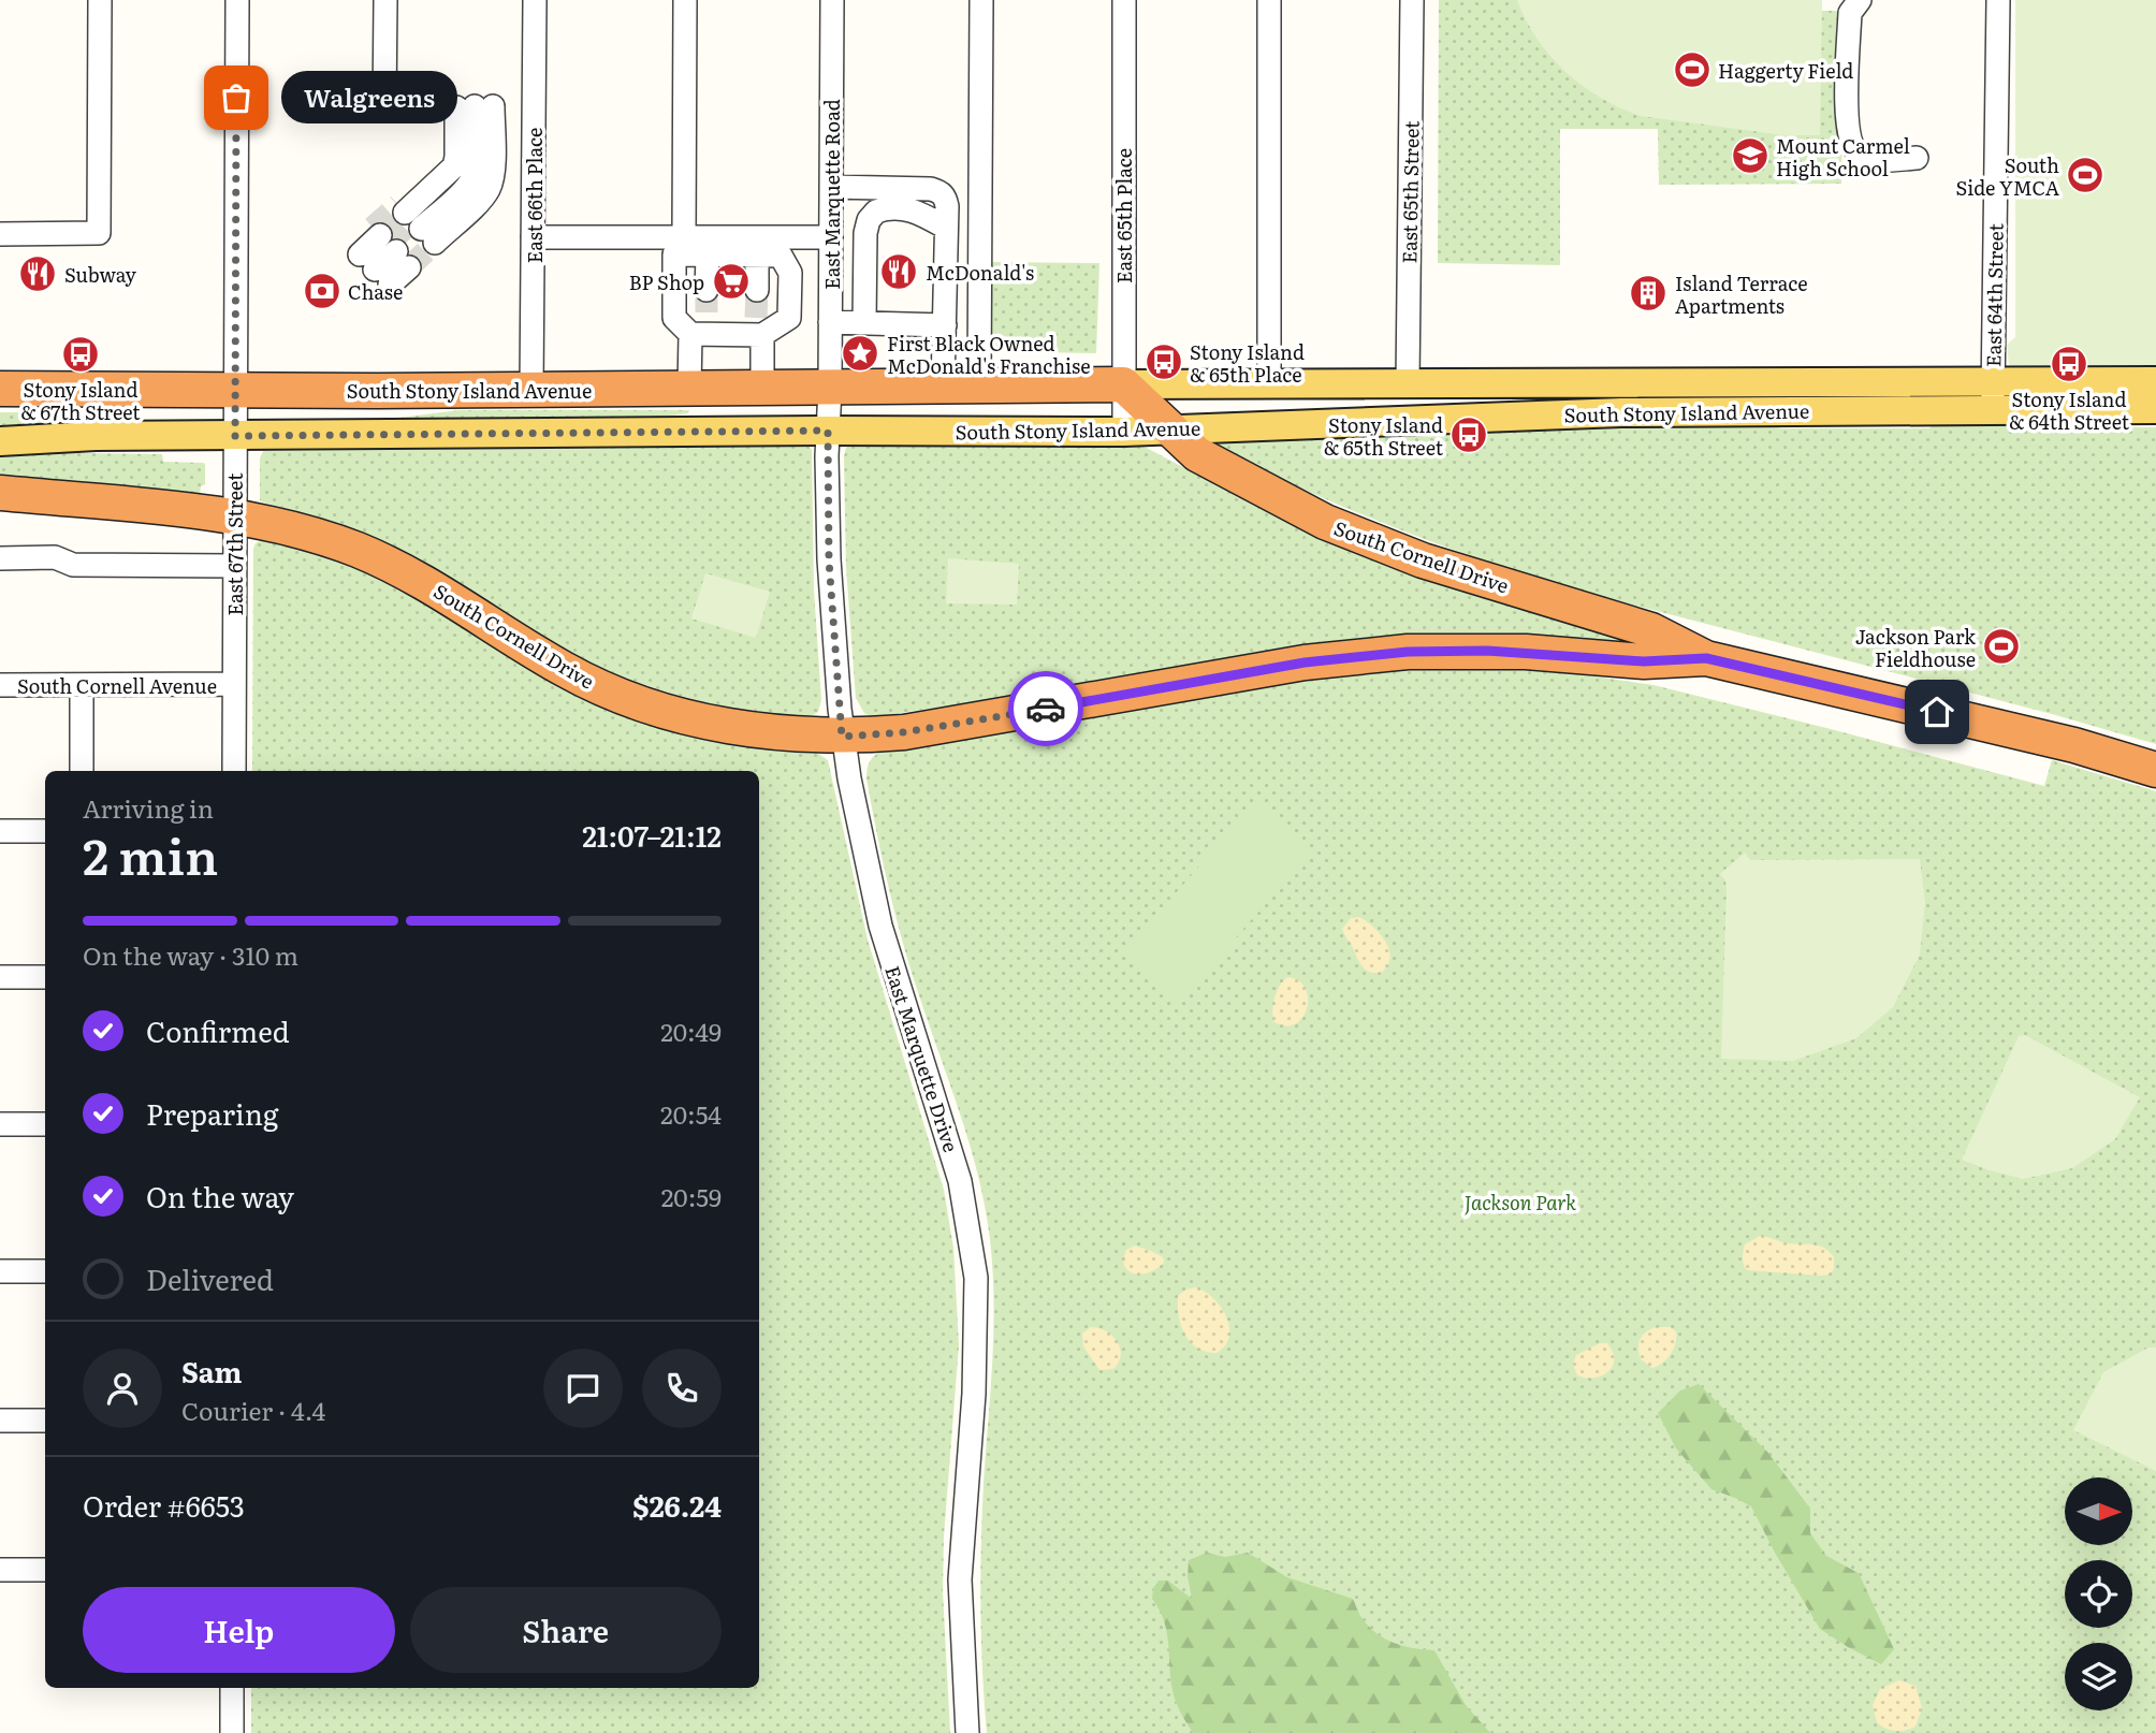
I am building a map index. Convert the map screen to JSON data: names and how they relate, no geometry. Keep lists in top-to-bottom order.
{
  "streets": {
    "highway": ["South Stony Island Avenue", "South Cornell Drive"],
    "street": [
      "East 65th Street",
      "East Marquette Road",
      "East 66th Place",
      "East 65th Place",
      "East 64th Street",
      "East 67th Street",
      "South Cornell Avenue",
      "East Marquette Drive"
    ]
  },
  "crossings": [
    ["East 65th Street", "South Stony Island Avenue"],
    ["East Marquette Road", "South Stony Island Avenue"],
    ["East Marquette Road", "East Marquette Drive"],
    ["East 66th Place", "South Stony Island Avenue"],
    ["East 65th Place", "South Stony Island Avenue"],
    ["East 65th Place", "South Cornell Drive"],
    ["East 64th Street", "South Stony Island Avenue"],
    ["South Stony Island Avenue", "East 67th Street"],
    ["South Stony Island Avenue", "South Cornell Drive"],
    ["South Stony Island Avenue", "East Marquette Drive"],
    ["East 67th Street", "South Cornell Drive"],
    ["East 67th Street", "South Cornell Avenue"],
    ["South Cornell Drive", "East Marquette Drive"]
  ],
  "parks": ["Jackson Park"],
  "places": {
    "sports": ["Haggerty Field", "South Side YMCA", "Jackson Park Fieldhouse"],
    "other": ["Walgreens"],
    "school or university": ["Mount Carmel High School"],
    "restaurant": ["McDonald's", "Subway"],
    "supermarket": ["BP Shop"],
    "bank": ["Chase"],
    "building": ["Island Terrace Apartments"],
    "place": ["First Black Owned McDonald's Franchise"],
    "bus stop": [
      "Stony Island & 67th Street",
      "Stony Island & 65th Place",
      "Stony Island & 64th Street",
      "Stony Island & 65th Street"
    ]
  },
  "north": "right",
  "page": {
    "bubble": "Walgreens",
    "heading": ["2 min", "Arriving in", "21:07–21:12"],
    "panel": [
      "Sam",
      "Courier · 4.4",
      "Order #6653",
      "$26.24"
    ],
    "bar": "On the way · 310 m",
    "list": [
      ["Confirmed", "20:49"],
      ["Preparing", "20:54"],
      ["On the way", "20:59"],
      "Delivered"
    ],
    "buttons": ["Help", "Share"]
  }
}
